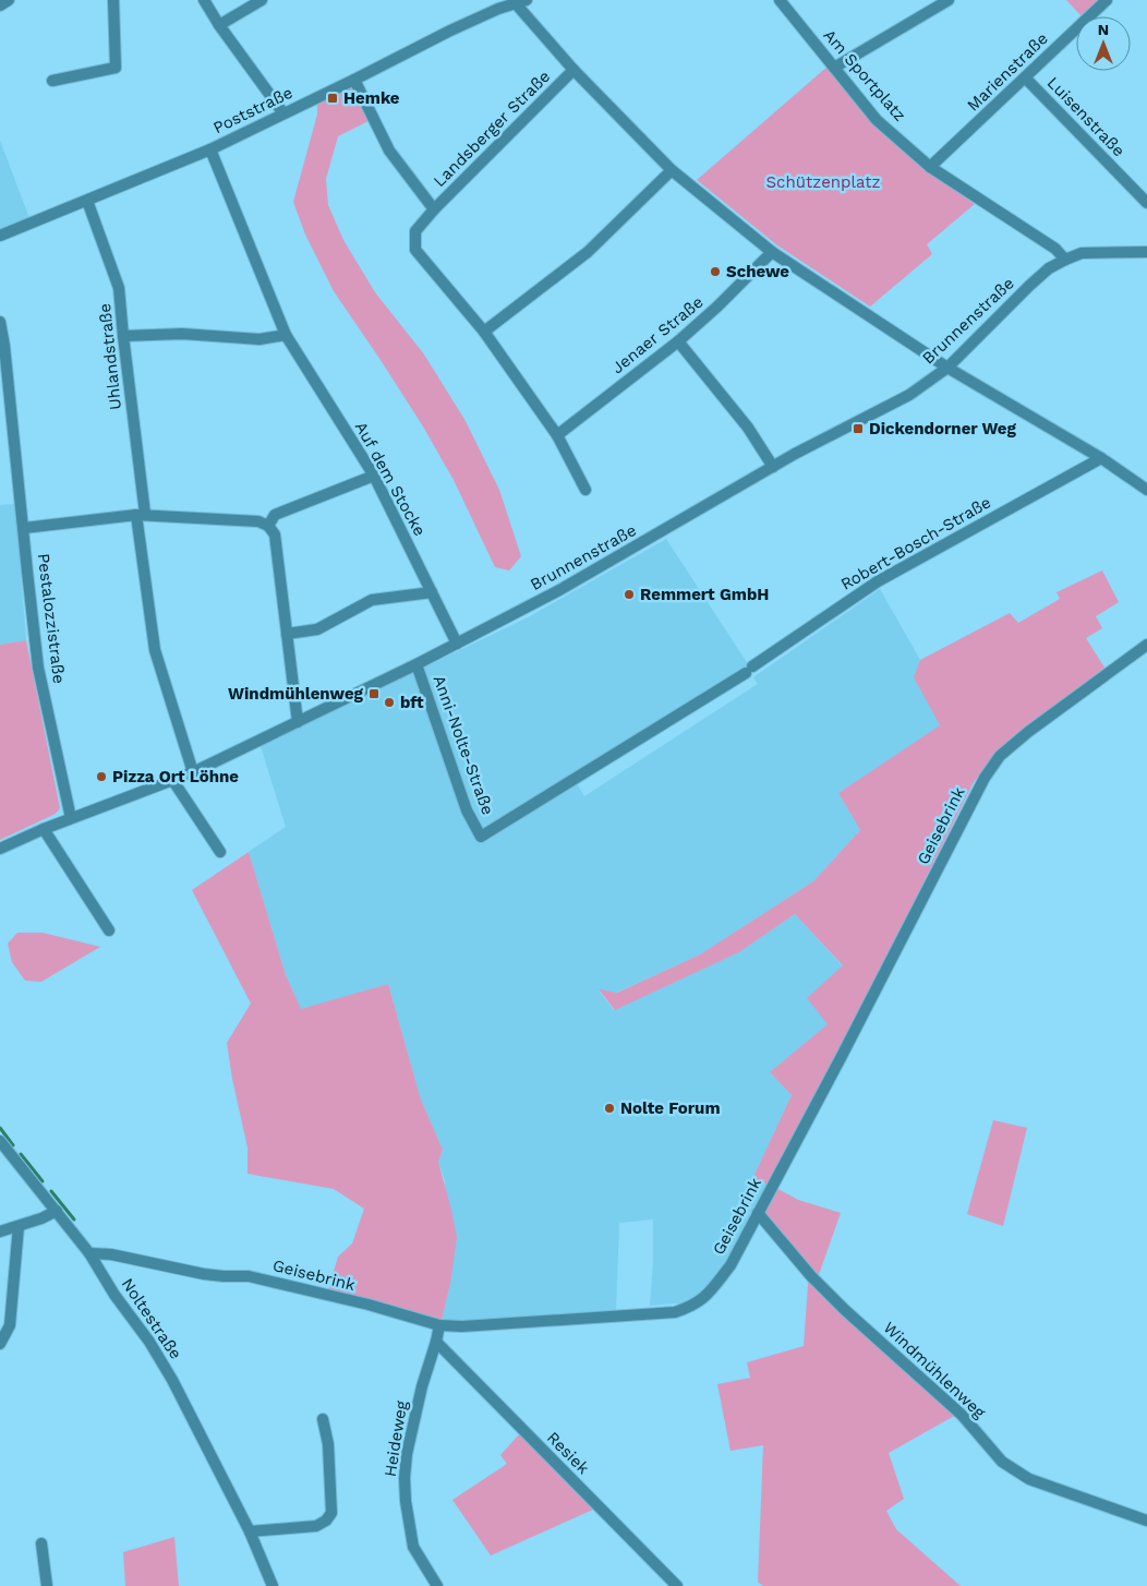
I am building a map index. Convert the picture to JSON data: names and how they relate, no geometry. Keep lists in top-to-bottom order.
{
  "streets": {
    "street": [
      "Marienstraße",
      "Am Sportplatz",
      "Poststraße",
      "Luisenstraße",
      "Landsberger Straße",
      "Brunnenstraße",
      "Jenaer Straße",
      "Uhlandstraße",
      "Auf dem Stocke",
      "Robert-Bosch-Straße",
      "Pestalozzistraße",
      "Anni-Nolte-Straße",
      "Geisebrink",
      "Noltestraße",
      "Windmühlenweg",
      "Heideweg",
      "Resiek"
    ]
  },
  "crossings": [
    ["Marienstraße", "Am Sportplatz"],
    ["Marienstraße", "Luisenstraße"],
    ["Am Sportplatz", "Brunnenstraße"],
    ["Poststraße", "Uhlandstraße"],
    ["Poststraße", "Auf dem Stocke"],
    ["Brunnenstraße", "Uhlandstraße"],
    ["Brunnenstraße", "Auf dem Stocke"],
    ["Brunnenstraße", "Pestalozzistraße"],
    ["Brunnenstraße", "Anni-Nolte-Straße"],
    ["Robert-Bosch-Straße", "Anni-Nolte-Straße"],
    ["Geisebrink", "Noltestraße"],
    ["Geisebrink", "Windmühlenweg"],
    ["Geisebrink", "Heideweg"],
    ["Heideweg", "Resiek"]
  ],
  "parks": ["Schützenplatz"],
  "places": {
    "transit": ["Hemke", "Dickendorner Weg", "Windmühlenweg"],
    "other": [
      "Schewe",
      "Remmert GmbH",
      "bft",
      "Pizza Ort Löhne",
      "Nolte Forum"
    ]
  },
  "north": "top"
}
